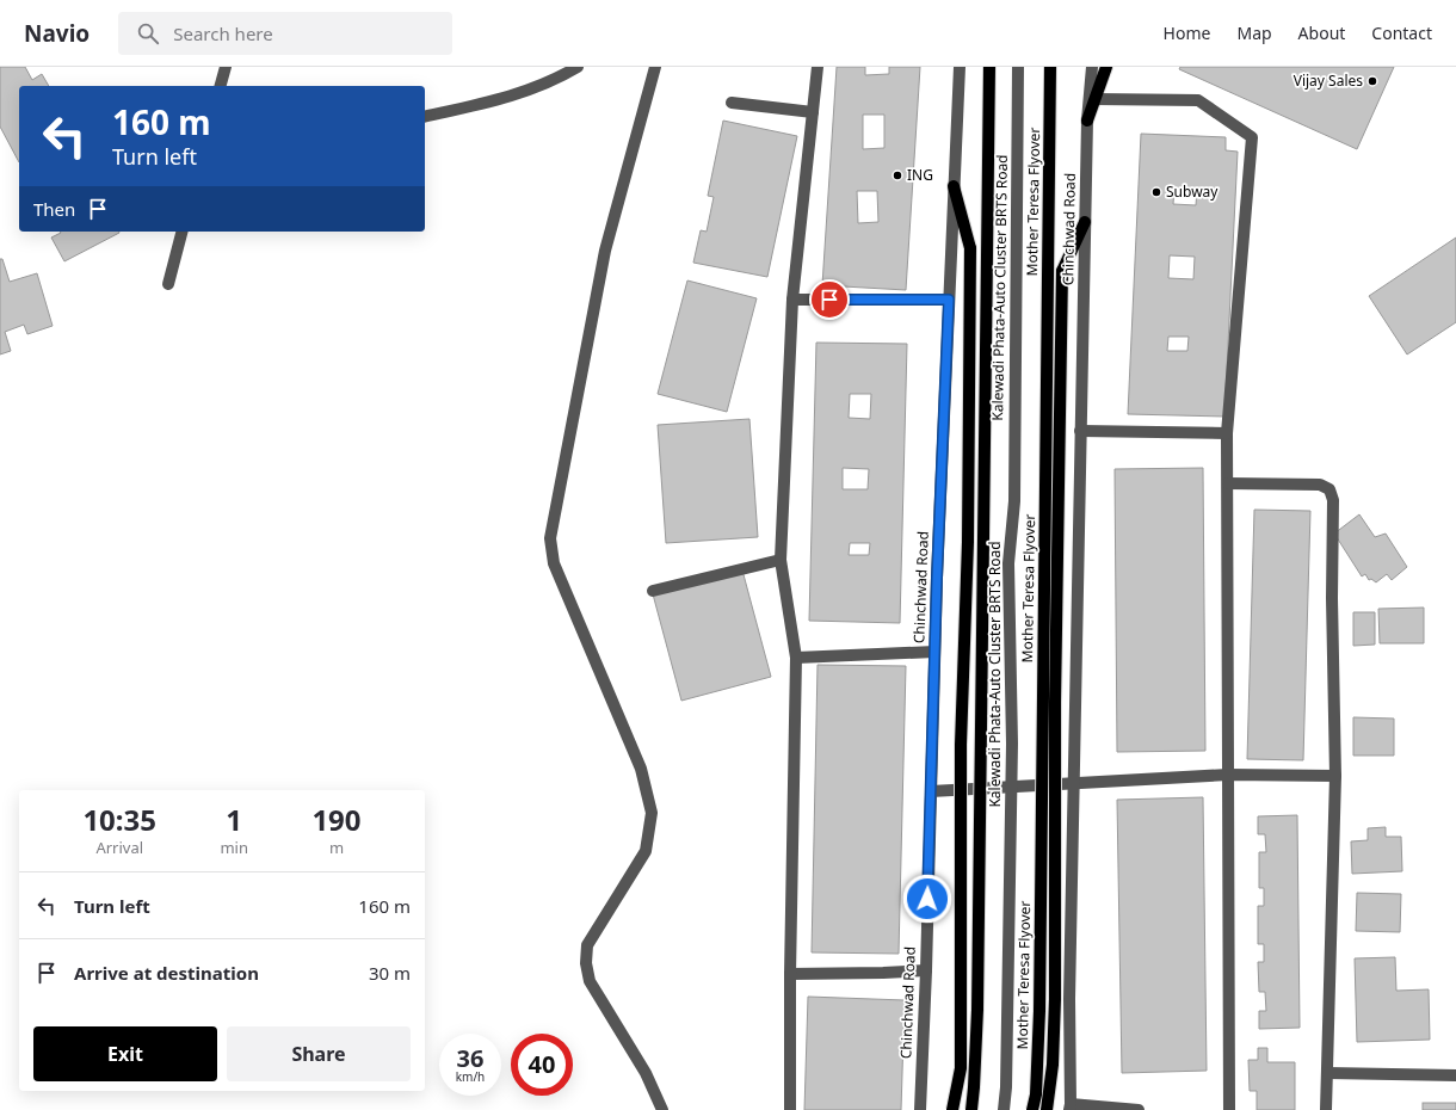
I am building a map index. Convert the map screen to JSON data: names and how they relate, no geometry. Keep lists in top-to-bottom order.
{
  "streets": {
    "main road": ["Mother Teresa Flyover"],
    "street": ["Chinchwad Road", "Kalewadi Phata-Auto Cluster BRTS Road"]
  },
  "places": ["Vijay Sales", "ING", "Subway"],
  "page": {
    "header": "Navio",
    "search": "Search here",
    "nav": [
      "Home",
      "Map",
      "About",
      "Contact"
    ],
    "turn": ["160 m", "Turn left"],
    "then": "Then",
    "eta": [
      "10:35",
      "Arrival",
      "1",
      "min",
      "190",
      "m"
    ],
    "list": [
      {
        "name": "Turn left",
        "value": "160 m"
      },
      {
        "name": "Arrive at destination",
        "value": "30 m"
      }
    ],
    "buttons": ["Exit", "Share"],
    "speed": "36 km/h",
    "limit": "40"
  }
}
